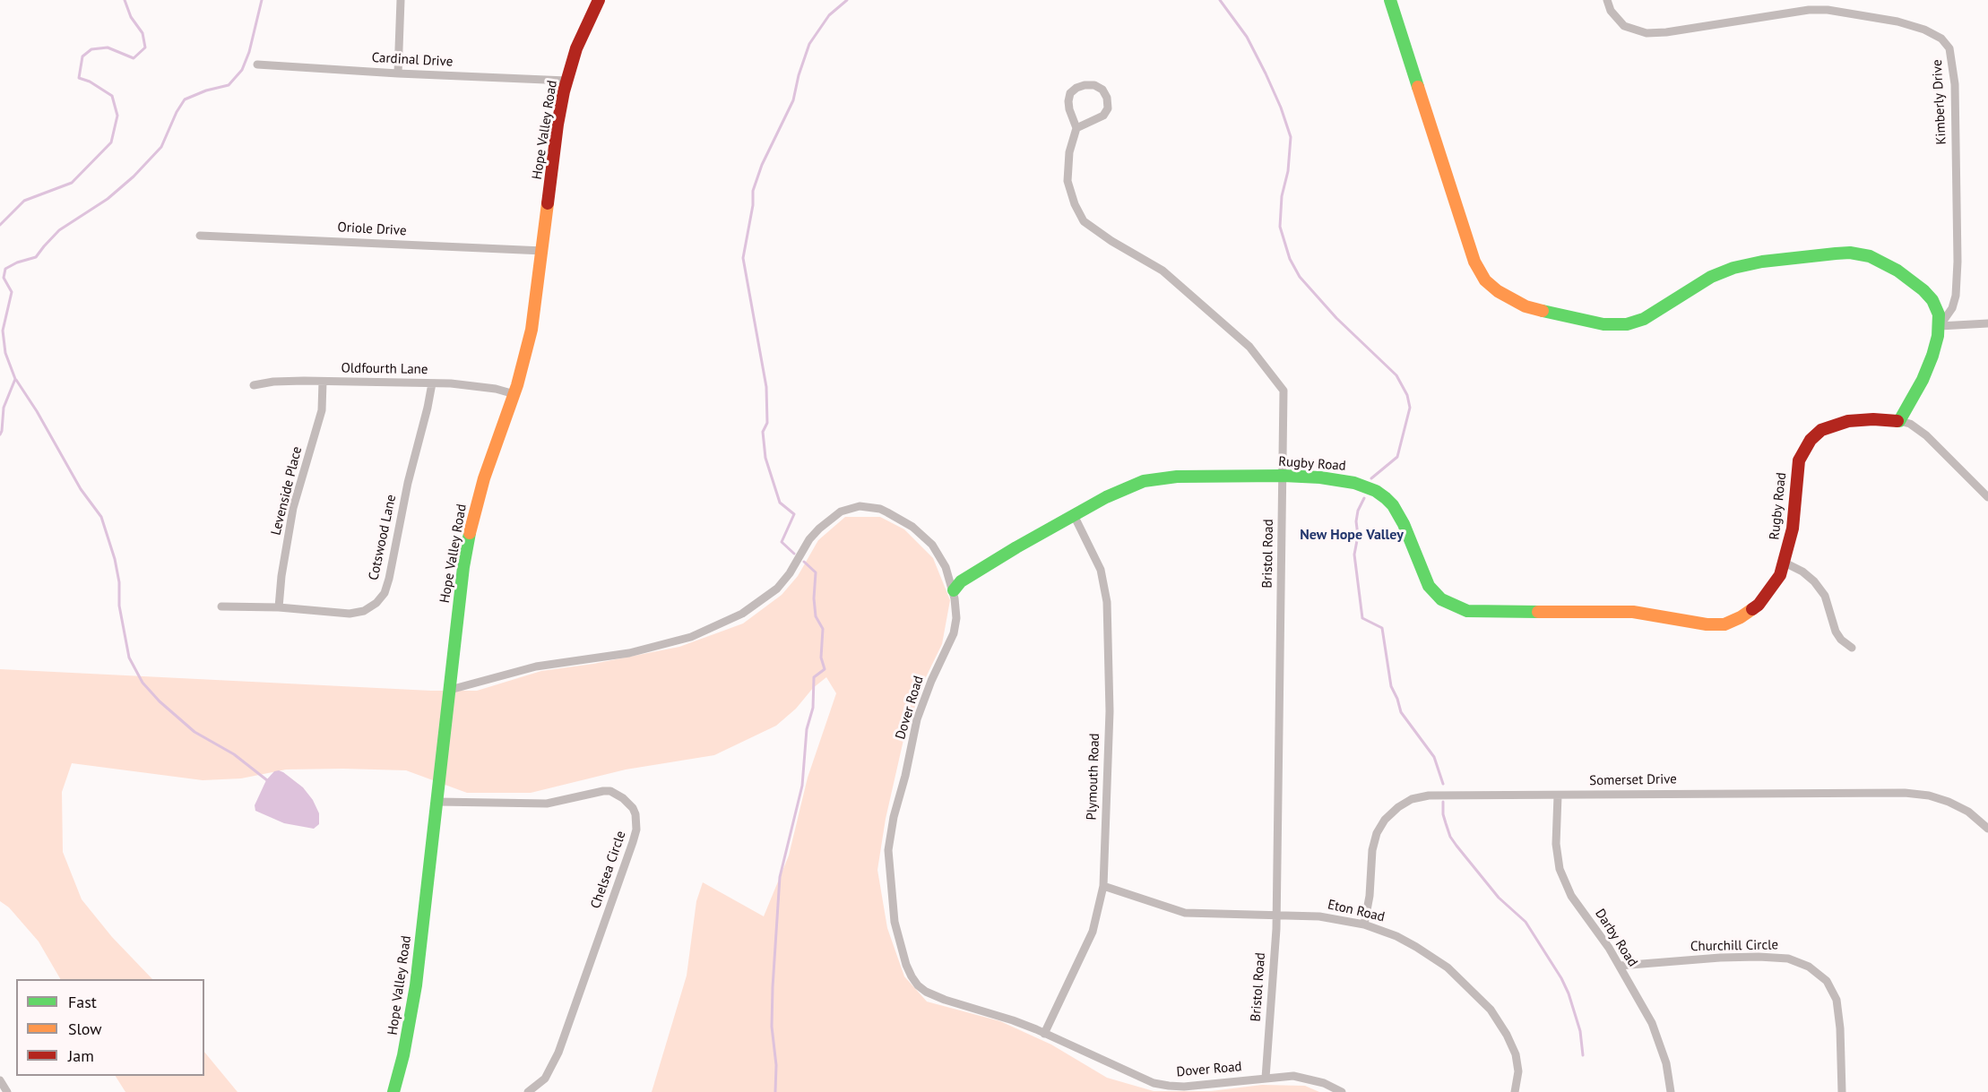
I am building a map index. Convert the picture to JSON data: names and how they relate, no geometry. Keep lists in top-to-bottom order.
{
  "streets": {
    "street": [
      "Cardinal Drive",
      "Kimberly Drive",
      "Hope Valley Road",
      "Oriole Drive",
      "Oldfourth Lane",
      "Rugby Road",
      "Levenside Place",
      "Cotswood Lane",
      "Bristol Road",
      "Dover Road",
      "Plymouth Road",
      "Somerset Drive",
      "Chelsea Circle",
      "Eton Road",
      "Darby Road",
      "Churchill Circle"
    ]
  },
  "crossings": [
    ["Cardinal Drive", "Hope Valley Road"],
    ["Hope Valley Road", "Oriole Drive"],
    ["Hope Valley Road", "Oldfourth Lane"],
    ["Hope Valley Road", "Dover Road"],
    ["Hope Valley Road", "Chelsea Circle"],
    ["Oldfourth Lane", "Levenside Place"],
    ["Oldfourth Lane", "Cotswood Lane"],
    ["Rugby Road", "Bristol Road"],
    ["Rugby Road", "Dover Road"],
    ["Rugby Road", "Plymouth Road"],
    ["Levenside Place", "Cotswood Lane"],
    ["Bristol Road", "Dover Road"],
    ["Bristol Road", "Eton Road"],
    ["Dover Road", "Plymouth Road"],
    ["Plymouth Road", "Eton Road"],
    ["Somerset Drive", "Eton Road"],
    ["Somerset Drive", "Darby Road"],
    ["Darby Road", "Churchill Circle"]
  ],
  "districts": ["New Hope Valley"],
  "legend": ["Fast", "Slow", "Jam"]
}
